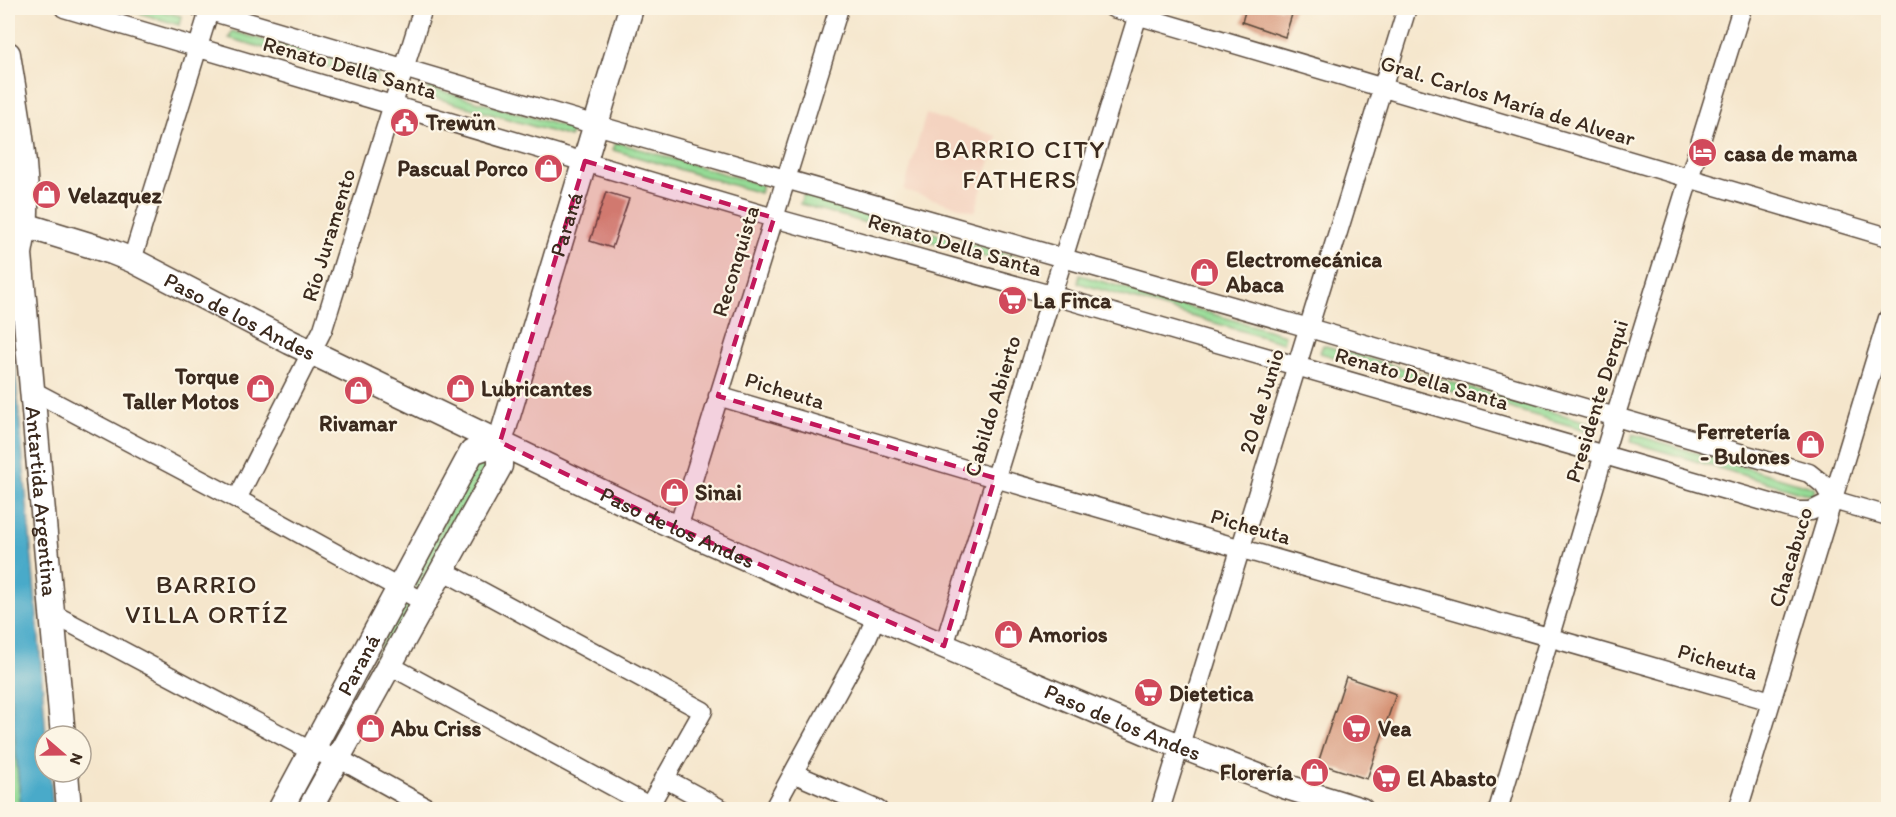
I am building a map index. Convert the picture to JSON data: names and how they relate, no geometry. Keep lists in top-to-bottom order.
{
  "streets": {
    "street": [
      "Renato Della Santa",
      "Gral. Carlos María de Alvear",
      "Paraná",
      "Río Juramento",
      "Reconquista",
      "Paso de los Andes",
      "Picheuta",
      "20 de Junio",
      "Presidente Derqui",
      "Cabildo Abierto",
      "Antartida Argentina",
      "Chacabuco"
    ]
  },
  "crossings": [
    ["Renato Della Santa", "Paraná"],
    ["Renato Della Santa", "Río Juramento"],
    ["Renato Della Santa", "Reconquista"],
    ["Renato Della Santa", "20 de Junio"],
    ["Renato Della Santa", "Presidente Derqui"],
    ["Renato Della Santa", "Cabildo Abierto"],
    ["Renato Della Santa", "Chacabuco"],
    ["Gral. Carlos María de Alvear", "20 de Junio"],
    ["Gral. Carlos María de Alvear", "Presidente Derqui"],
    ["Gral. Carlos María de Alvear", "Cabildo Abierto"],
    ["Paraná", "Paso de los Andes"],
    ["Río Juramento", "Paso de los Andes"],
    ["Reconquista", "Paso de los Andes"],
    ["Reconquista", "Picheuta"],
    ["Paso de los Andes", "20 de Junio"],
    ["Paso de los Andes", "Cabildo Abierto"],
    ["Paso de los Andes", "Antartida Argentina"],
    ["Picheuta", "20 de Junio"],
    ["Picheuta", "Presidente Derqui"],
    ["Picheuta", "Cabildo Abierto"],
    ["Picheuta", "Chacabuco"]
  ],
  "districts": ["BARRIO CITY FATHERS", "BARRIO VILLA ORTÍZ"],
  "places": {
    "public building": ["Trewün"],
    "hotel": ["casa de mama"],
    "shop": [
      "Pascual Porco",
      "Velazquez",
      "Electromecánica Abaca",
      "Lubricantes",
      "Torque Taller Motos",
      "Rivamar",
      "Ferretería - Bulones",
      "Sinai",
      "Amorios",
      "Abu Criss",
      "Florería"
    ],
    "supermarket": [
      "La Finca",
      "Dietetica",
      "Vea",
      "El Abasto"
    ]
  },
  "north": "right"
}
